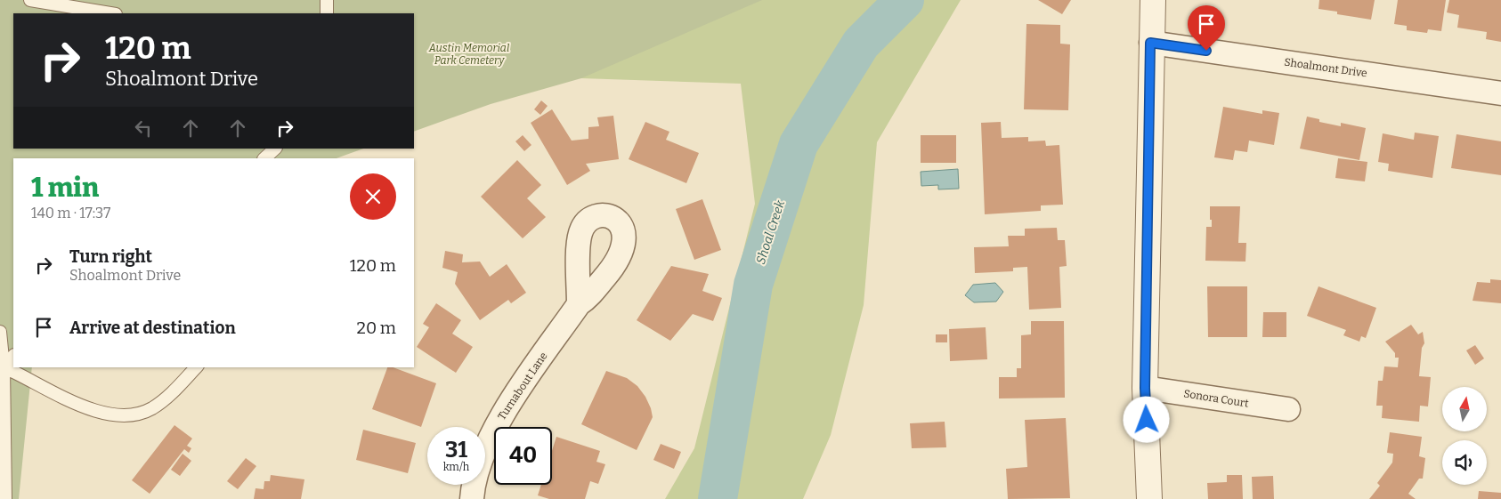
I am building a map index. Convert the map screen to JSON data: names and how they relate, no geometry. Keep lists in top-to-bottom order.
{
  "streets": {
    "street": ["Shoalmont Drive", "Turnabout Lane", "Sonora Court"]
  },
  "water": ["Shoal Creek"],
  "parks": ["Austin Memorial Park Cemetery"],
  "north": "top",
  "page": {
    "turn": ["120 m", "Shoalmont Drive"],
    "heading": ["1 min", "140 m · 17:37"],
    "list": [
      {
        "name": "Turn right",
        "note": "Shoalmont Drive",
        "value": "120 m"
      },
      {
        "name": "Arrive at destination",
        "value": "20 m"
      }
    ],
    "speed": "31 km/h",
    "limit": "40"
  }
}
